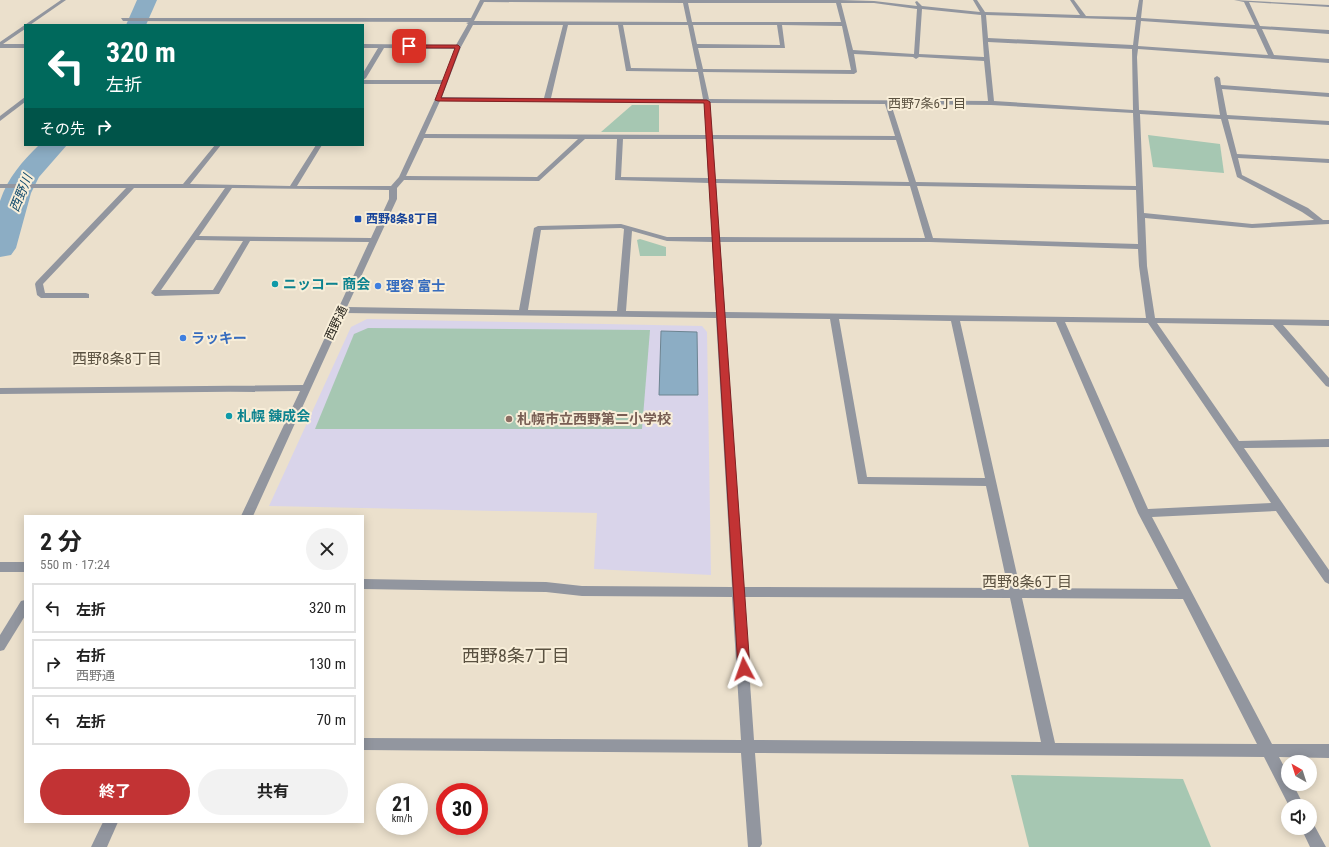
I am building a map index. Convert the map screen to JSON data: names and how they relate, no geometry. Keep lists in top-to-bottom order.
{
  "streets": {
    "street": ["西野通"]
  },
  "districts": [
    "西野7条6丁目",
    "西野8条8丁目",
    "西野8条6丁目",
    "西野8条7丁目"
  ],
  "water": ["西野川"],
  "places": {
    "transit": ["西野8条8丁目"],
    "other": [
      "ニッコー 商会",
      "理容 富士",
      "ラッキー",
      "札幌 錬成会",
      "札幌市立西野第二小学校"
    ]
  },
  "north": "top left",
  "page": {
    "turn": ["320 m", "左折"],
    "then": "その先",
    "heading": ["2 分", "550 m · 17:24"],
    "list": [
      {
        "name": "左折",
        "value": "320 m"
      },
      {
        "name": "右折",
        "note": "西野通",
        "value": "130 m"
      },
      {
        "name": "左折",
        "value": "70 m"
      }
    ],
    "buttons": ["終了", "共有"],
    "speed": "21 km/h",
    "limit": "30"
  }
}
